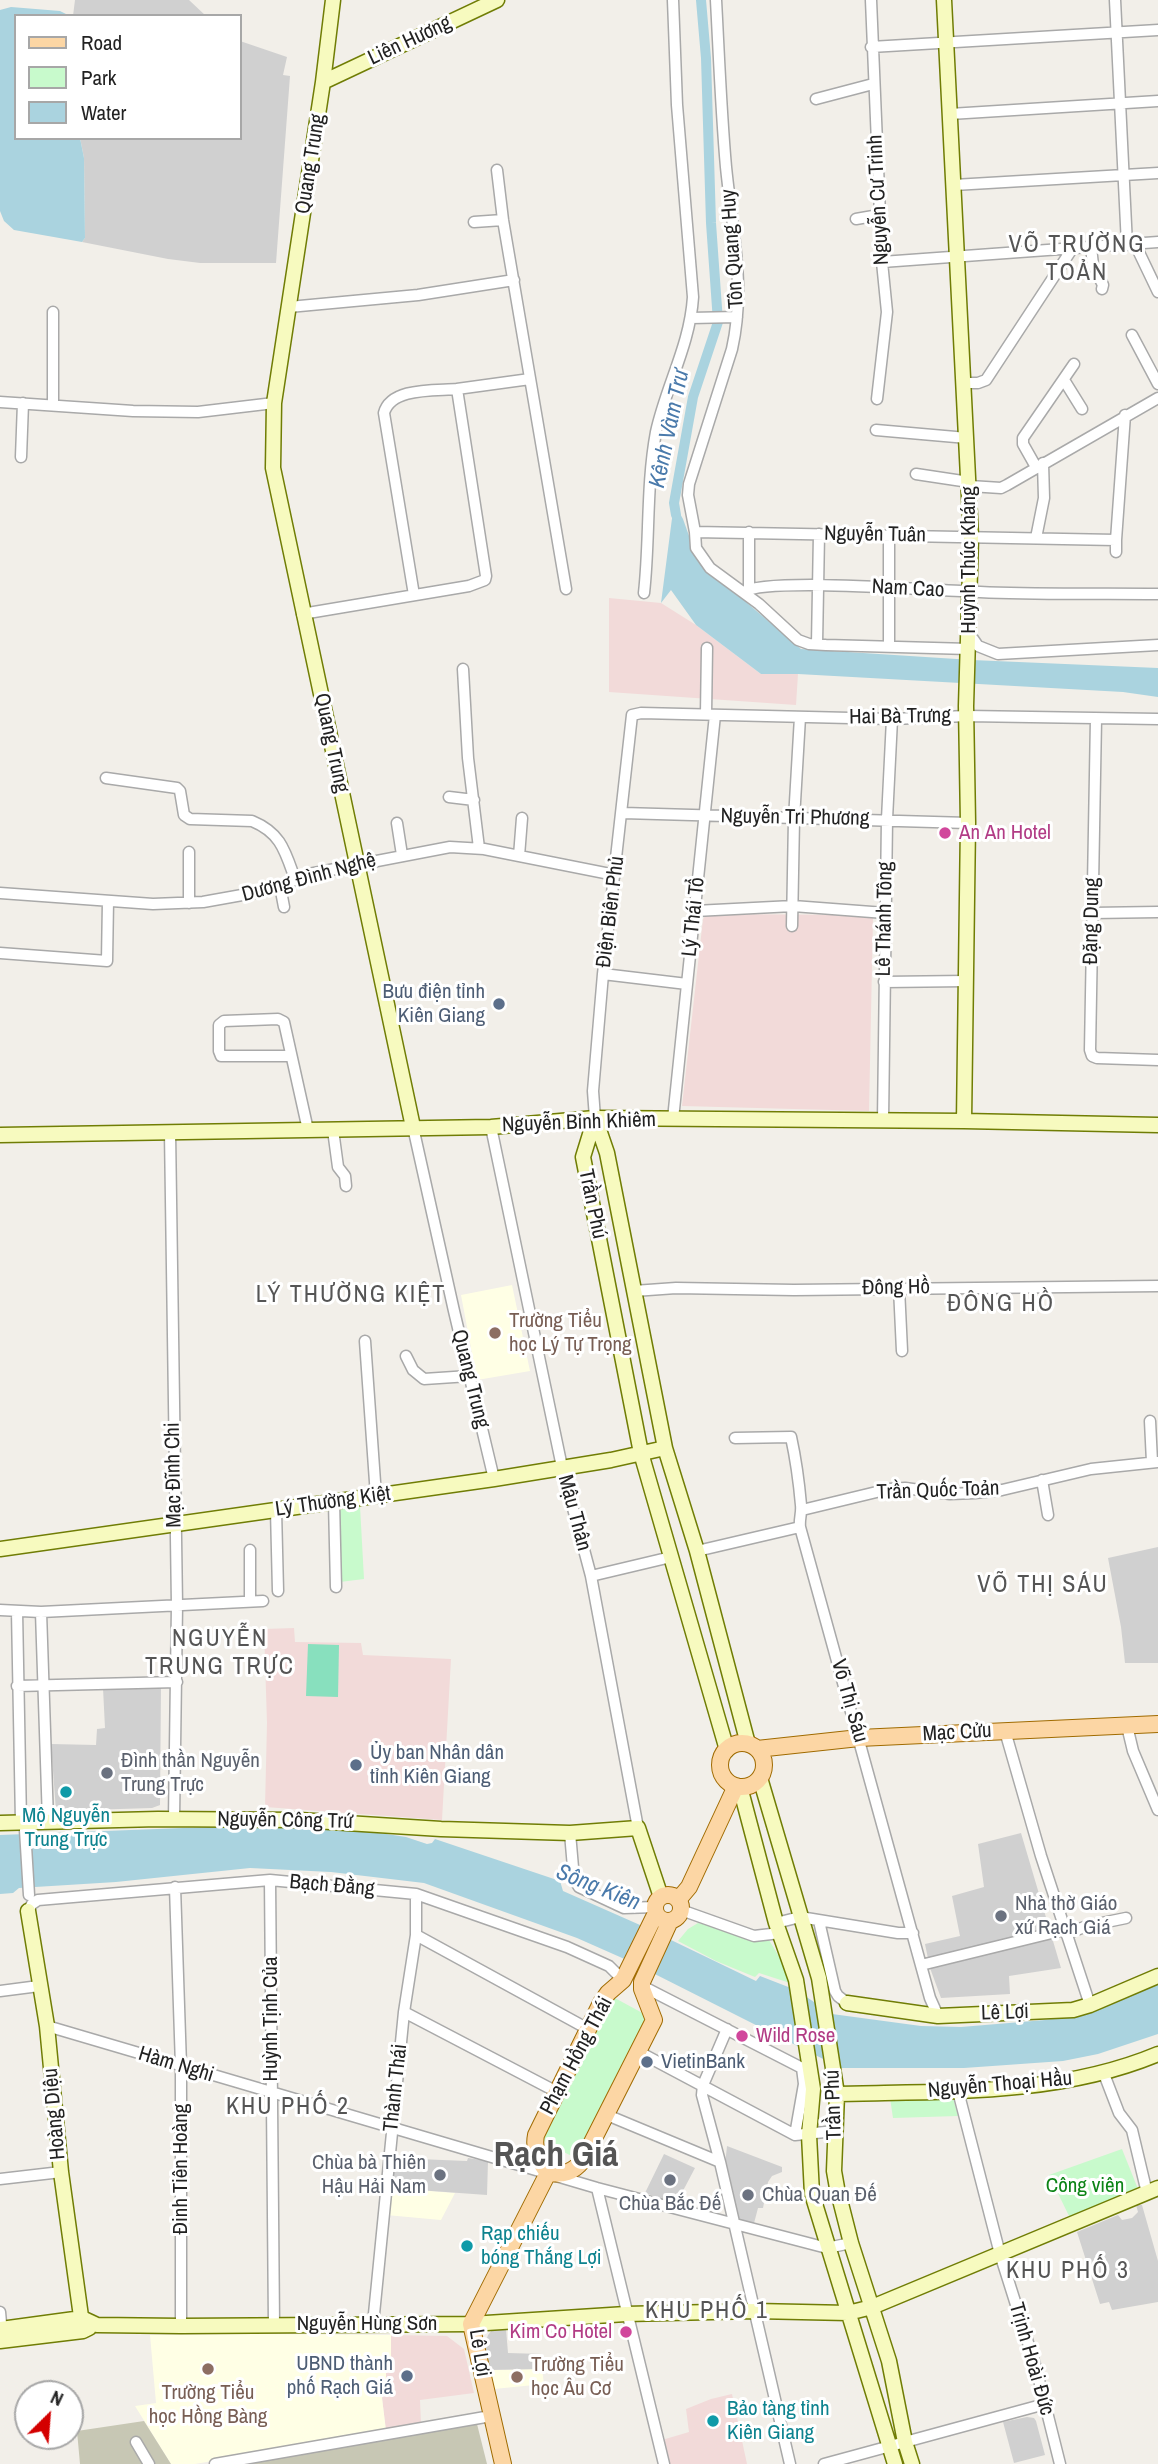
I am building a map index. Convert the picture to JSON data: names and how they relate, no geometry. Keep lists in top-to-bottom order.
{
  "streets": {
    "main road": [
      "Trần Phú",
      "Mạc Cửu",
      "Lê Lợi",
      "Phạm Hồng Thái"
    ],
    "street": [
      "Liên Hương",
      "Quang Trung",
      "Nguyễn Cư Trinh",
      "Tôn Quang Huy",
      "Nguyễn Tuân",
      "Huỳnh Thúc Kháng",
      "Nam Cao",
      "Hai Bà Trưng",
      "Nguyễn Tri Phương",
      "Dương Đình Nghệ",
      "Điện Biên Phủ",
      "Lý Thái Tổ",
      "Lê Thánh Tông",
      "Đặng Dung",
      "Nguyễn Bỉnh Khiêm",
      "Đông Hồ",
      "Mạc Đĩnh Chi",
      "Trần Quốc Toản",
      "Lý Thường Kiệt",
      "Mậu Thân",
      "Võ Thị Sáu",
      "Nguyễn Công Trứ",
      "Bạch Đằng",
      "Huỳnh Tịnh Của",
      "Hàm Nghi",
      "Nguyễn Thoại Hầu",
      "Thành Thái",
      "Hoàng Diệu",
      "Đinh Tiên Hoàng",
      "Nguyễn Hùng Sơn",
      "Trịnh Hoài Đức"
    ]
  },
  "crossings": [
    ["Liên Hương", "Quang Trung"],
    ["Quang Trung", "Dương Đình Nghệ"],
    ["Quang Trung", "Nguyễn Bỉnh Khiêm"],
    ["Quang Trung", "Lý Thường Kiệt"],
    ["Tôn Quang Huy", "Nguyễn Tuân"],
    ["Tôn Quang Huy", "Nam Cao"],
    ["Nguyễn Tuân", "Huỳnh Thúc Kháng"],
    ["Huỳnh Thúc Kháng", "Nam Cao"],
    ["Huỳnh Thúc Kháng", "Hai Bà Trưng"],
    ["Huỳnh Thúc Kháng", "Nguyễn Tri Phương"],
    ["Huỳnh Thúc Kháng", "Nguyễn Bỉnh Khiêm"],
    ["Hai Bà Trưng", "Điện Biên Phủ"],
    ["Hai Bà Trưng", "Lý Thái Tổ"],
    ["Hai Bà Trưng", "Lê Thánh Tông"],
    ["Hai Bà Trưng", "Đặng Dung"],
    ["Nguyễn Tri Phương", "Điện Biên Phủ"],
    ["Nguyễn Tri Phương", "Lý Thái Tổ"],
    ["Nguyễn Tri Phương", "Lê Thánh Tông"],
    ["Dương Đình Nghệ", "Điện Biên Phủ"],
    ["Điện Biên Phủ", "Nguyễn Bỉnh Khiêm"],
    ["Điện Biên Phủ", "Trần Phú"],
    ["Lý Thái Tổ", "Nguyễn Bỉnh Khiêm"],
    ["Lê Thánh Tông", "Nguyễn Bỉnh Khiêm"],
    ["Nguyễn Bỉnh Khiêm", "Trần Phú"],
    ["Nguyễn Bỉnh Khiêm", "Mạc Đĩnh Chi"],
    ["Nguyễn Bỉnh Khiêm", "Mậu Thân"],
    ["Trần Phú", "Đông Hồ"],
    ["Trần Phú", "Lý Thường Kiệt"],
    ["Trần Phú", "Mạc Cửu"],
    ["Trần Phú", "Hàm Nghi"],
    ["Trần Phú", "Nguyễn Thoại Hầu"],
    ["Trần Phú", "Nguyễn Hùng Sơn"],
    ["Mạc Đĩnh Chi", "Lý Thường Kiệt"],
    ["Mạc Đĩnh Chi", "Nguyễn Công Trứ"],
    ["Trần Quốc Toản", "Võ Thị Sáu"],
    ["Lý Thường Kiệt", "Mậu Thân"],
    ["Mậu Thân", "Nguyễn Công Trứ"],
    ["Mậu Thân", "Phạm Hồng Thái"],
    ["Võ Thị Sáu", "Mạc Cửu"],
    ["Võ Thị Sáu", "Lê Lợi"],
    ["Bạch Đằng", "Huỳnh Tịnh Của"],
    ["Bạch Đằng", "Phạm Hồng Thái"],
    ["Bạch Đằng", "Thành Thái"],
    ["Bạch Đằng", "Hoàng Diệu"],
    ["Bạch Đằng", "Đinh Tiên Hoàng"],
    ["Lê Lợi", "Phạm Hồng Thái"],
    ["Lê Lợi", "Hàm Nghi"],
    ["Lê Lợi", "Nguyễn Hùng Sơn"],
    ["Huỳnh Tịnh Của", "Hàm Nghi"],
    ["Huỳnh Tịnh Của", "Nguyễn Hùng Sơn"],
    ["Phạm Hồng Thái", "Hàm Nghi"],
    ["Hàm Nghi", "Thành Thái"],
    ["Hàm Nghi", "Hoàng Diệu"],
    ["Hàm Nghi", "Đinh Tiên Hoàng"],
    ["Nguyễn Thoại Hầu", "Trịnh Hoài Đức"],
    ["Thành Thái", "Nguyễn Hùng Sơn"],
    ["Hoàng Diệu", "Nguyễn Hùng Sơn"],
    ["Đinh Tiên Hoàng", "Nguyễn Hùng Sơn"],
    ["Nguyễn Hùng Sơn", "Trịnh Hoài Đức"]
  ],
  "districts": [
    "VÕ TRƯỜNG TOẢN",
    "LÝ THƯỜNG KIỆT",
    "ĐÔNG HỒ",
    "VÕ THỊ SÁU",
    "NGUYỄN TRUNG TRỰC",
    "KHU PHỐ 2",
    "Rạch Giá",
    "KHU PHỐ 3",
    "KHU PHỐ 1"
  ],
  "water": ["Kênh Vàm Trư", "Sông Kiên"],
  "parks": ["Công viên"],
  "places": [
    "An An Hotel",
    "Bưu điện tỉnh Kiên Giang",
    "Trường Tiểu học Lý Tự Trọng",
    "Ủy ban Nhân dân tỉnh Kiên Giang",
    "Đình thần Nguyễn Trung Trực",
    "Mộ Nguyễn Trung Trực",
    "Nhà thờ Giáo xứ Rạch Giá",
    "Wild Rose",
    "VietinBank",
    "Chùa bà Thiên Hậu Hải Nam",
    "Chùa Bắc Đế",
    "Chùa Quan Đế",
    "Rạp chiếu bóng Thắng Lợi",
    "Kim Co Hotel",
    "Trường Tiểu học Hồng Bàng",
    "UBND thành phố Rạch Giá",
    "Trường Tiểu học Âu Cơ",
    "Bảo tàng tỉnh Kiên Giang"
  ],
  "legend": ["Road", "Park", "Water"],
  "north": "top right"
}
